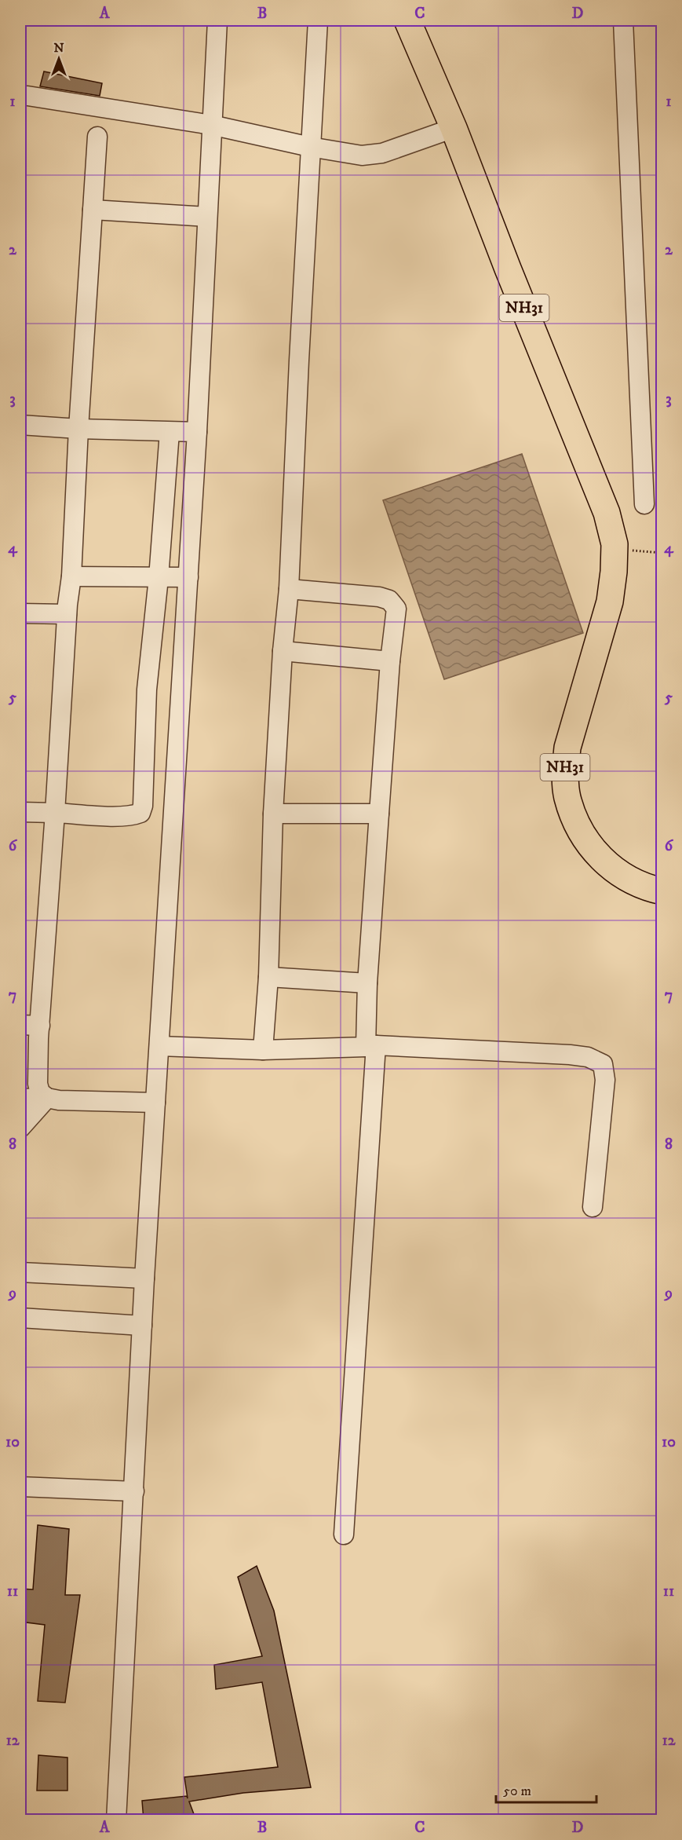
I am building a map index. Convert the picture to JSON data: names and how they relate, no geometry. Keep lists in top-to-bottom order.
{
  "streets": {
    "highway": ["NH31"]
  },
  "scale_bar": "50 m",
  "north": "top",
  "grid": {
    "columns": [
      "A",
      "B",
      "C",
      "D"
    ],
    "rows": [
      "1",
      "2",
      "3",
      "4",
      "5",
      "6",
      "7",
      "8",
      "9",
      "10",
      "11",
      "12"
    ]
  }
}
